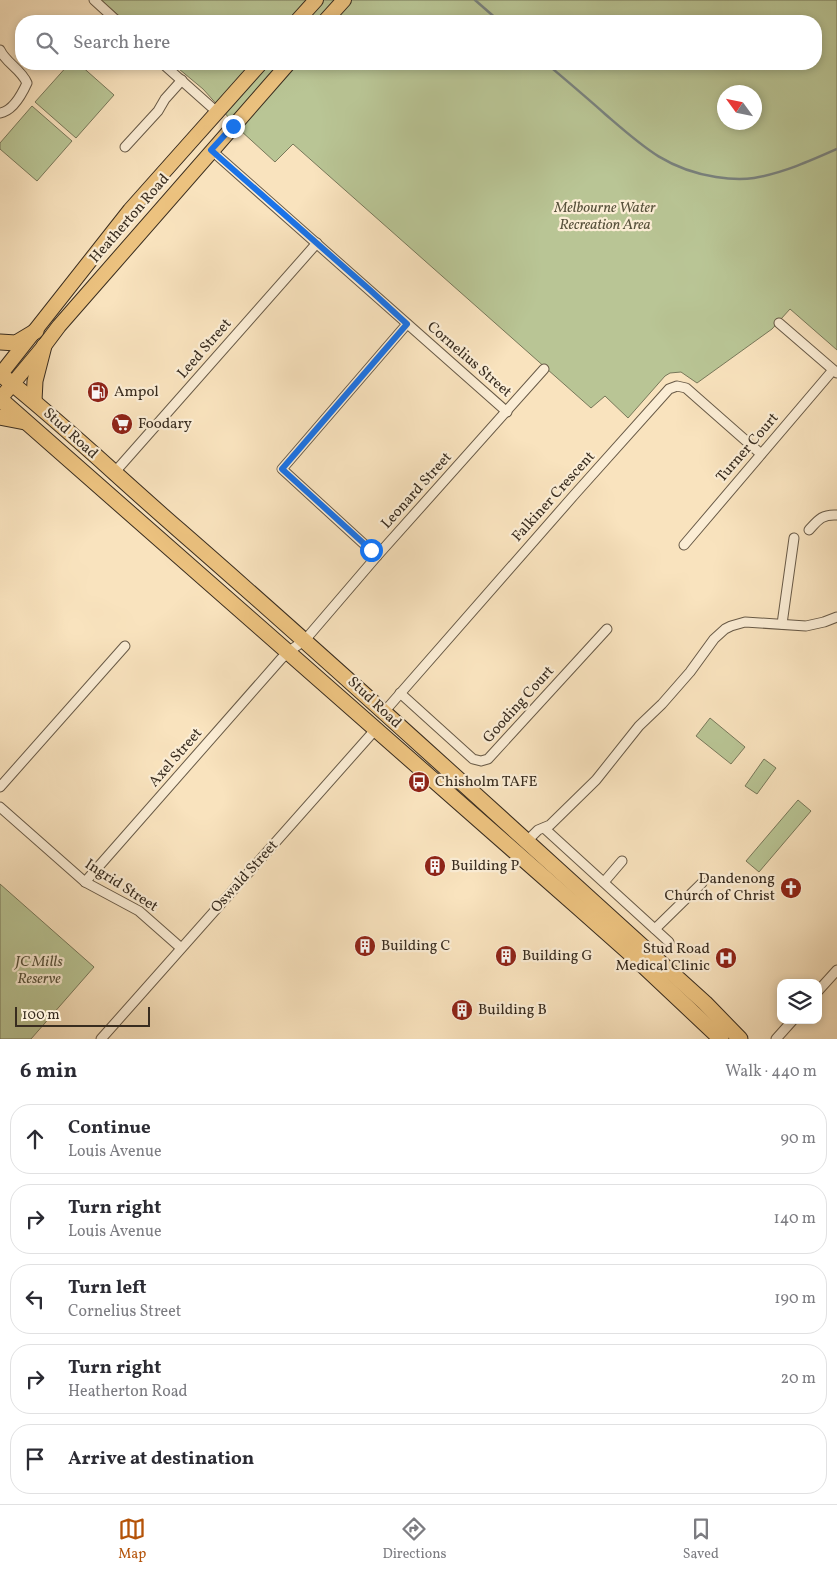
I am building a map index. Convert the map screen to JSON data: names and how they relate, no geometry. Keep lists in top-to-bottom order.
{
  "streets": {
    "highway": ["Stud Road", "Oswald Street"],
    "main road": ["Heatherton Road"],
    "street": [
      "Leed Street",
      "Cornelius Street",
      "Turner Court",
      "Leonard Street",
      "Falkiner Crescent",
      "Gooding Court",
      "Axel Street",
      "Ingrid Street"
    ]
  },
  "crossings": [
    ["Heatherton Road", "Cornelius Street"],
    ["Heatherton Road", "Stud Road"],
    ["Leed Street", "Cornelius Street"],
    ["Leed Street", "Stud Road"],
    ["Cornelius Street", "Leonard Street"],
    ["Stud Road", "Leonard Street"],
    ["Stud Road", "Falkiner Crescent"],
    ["Stud Road", "Axel Street"],
    ["Stud Road", "Oswald Street"],
    ["Turner Court", "Falkiner Crescent"],
    ["Leonard Street", "Axel Street"],
    ["Falkiner Crescent", "Gooding Court"],
    ["Falkiner Crescent", "Oswald Street"],
    ["Axel Street", "Ingrid Street"],
    ["Oswald Street", "Ingrid Street"]
  ],
  "parks": ["Melbourne Water Recreation Area", "JC Mills Reserve"],
  "places": {
    "fuel station": ["Ampol"],
    "supermarket": ["Foodary"],
    "bus stop": ["Chisholm TAFE"],
    "building": [
      "Building P",
      "Building C",
      "Building G",
      "Building B"
    ],
    "church": ["Dandenong Church of Christ"],
    "hospital": ["Stud Road Medical Clinic"]
  },
  "scale_bar": "100 m",
  "north": "top left",
  "page": {
    "search": "Search here",
    "scale": "100 m",
    "heading": ["6 min", "Walk · 440 m"],
    "list": [
      ["Continue", "Louis Avenue", "90 m"],
      ["Turn right", "Louis Avenue", "140 m"],
      ["Turn left", "Cornelius Street", "190 m"],
      ["Turn right", "Heatherton Road", "20 m"],
      "Arrive at destination"
    ],
    "nav": ["Map", "Directions", "Saved"]
  }
}
